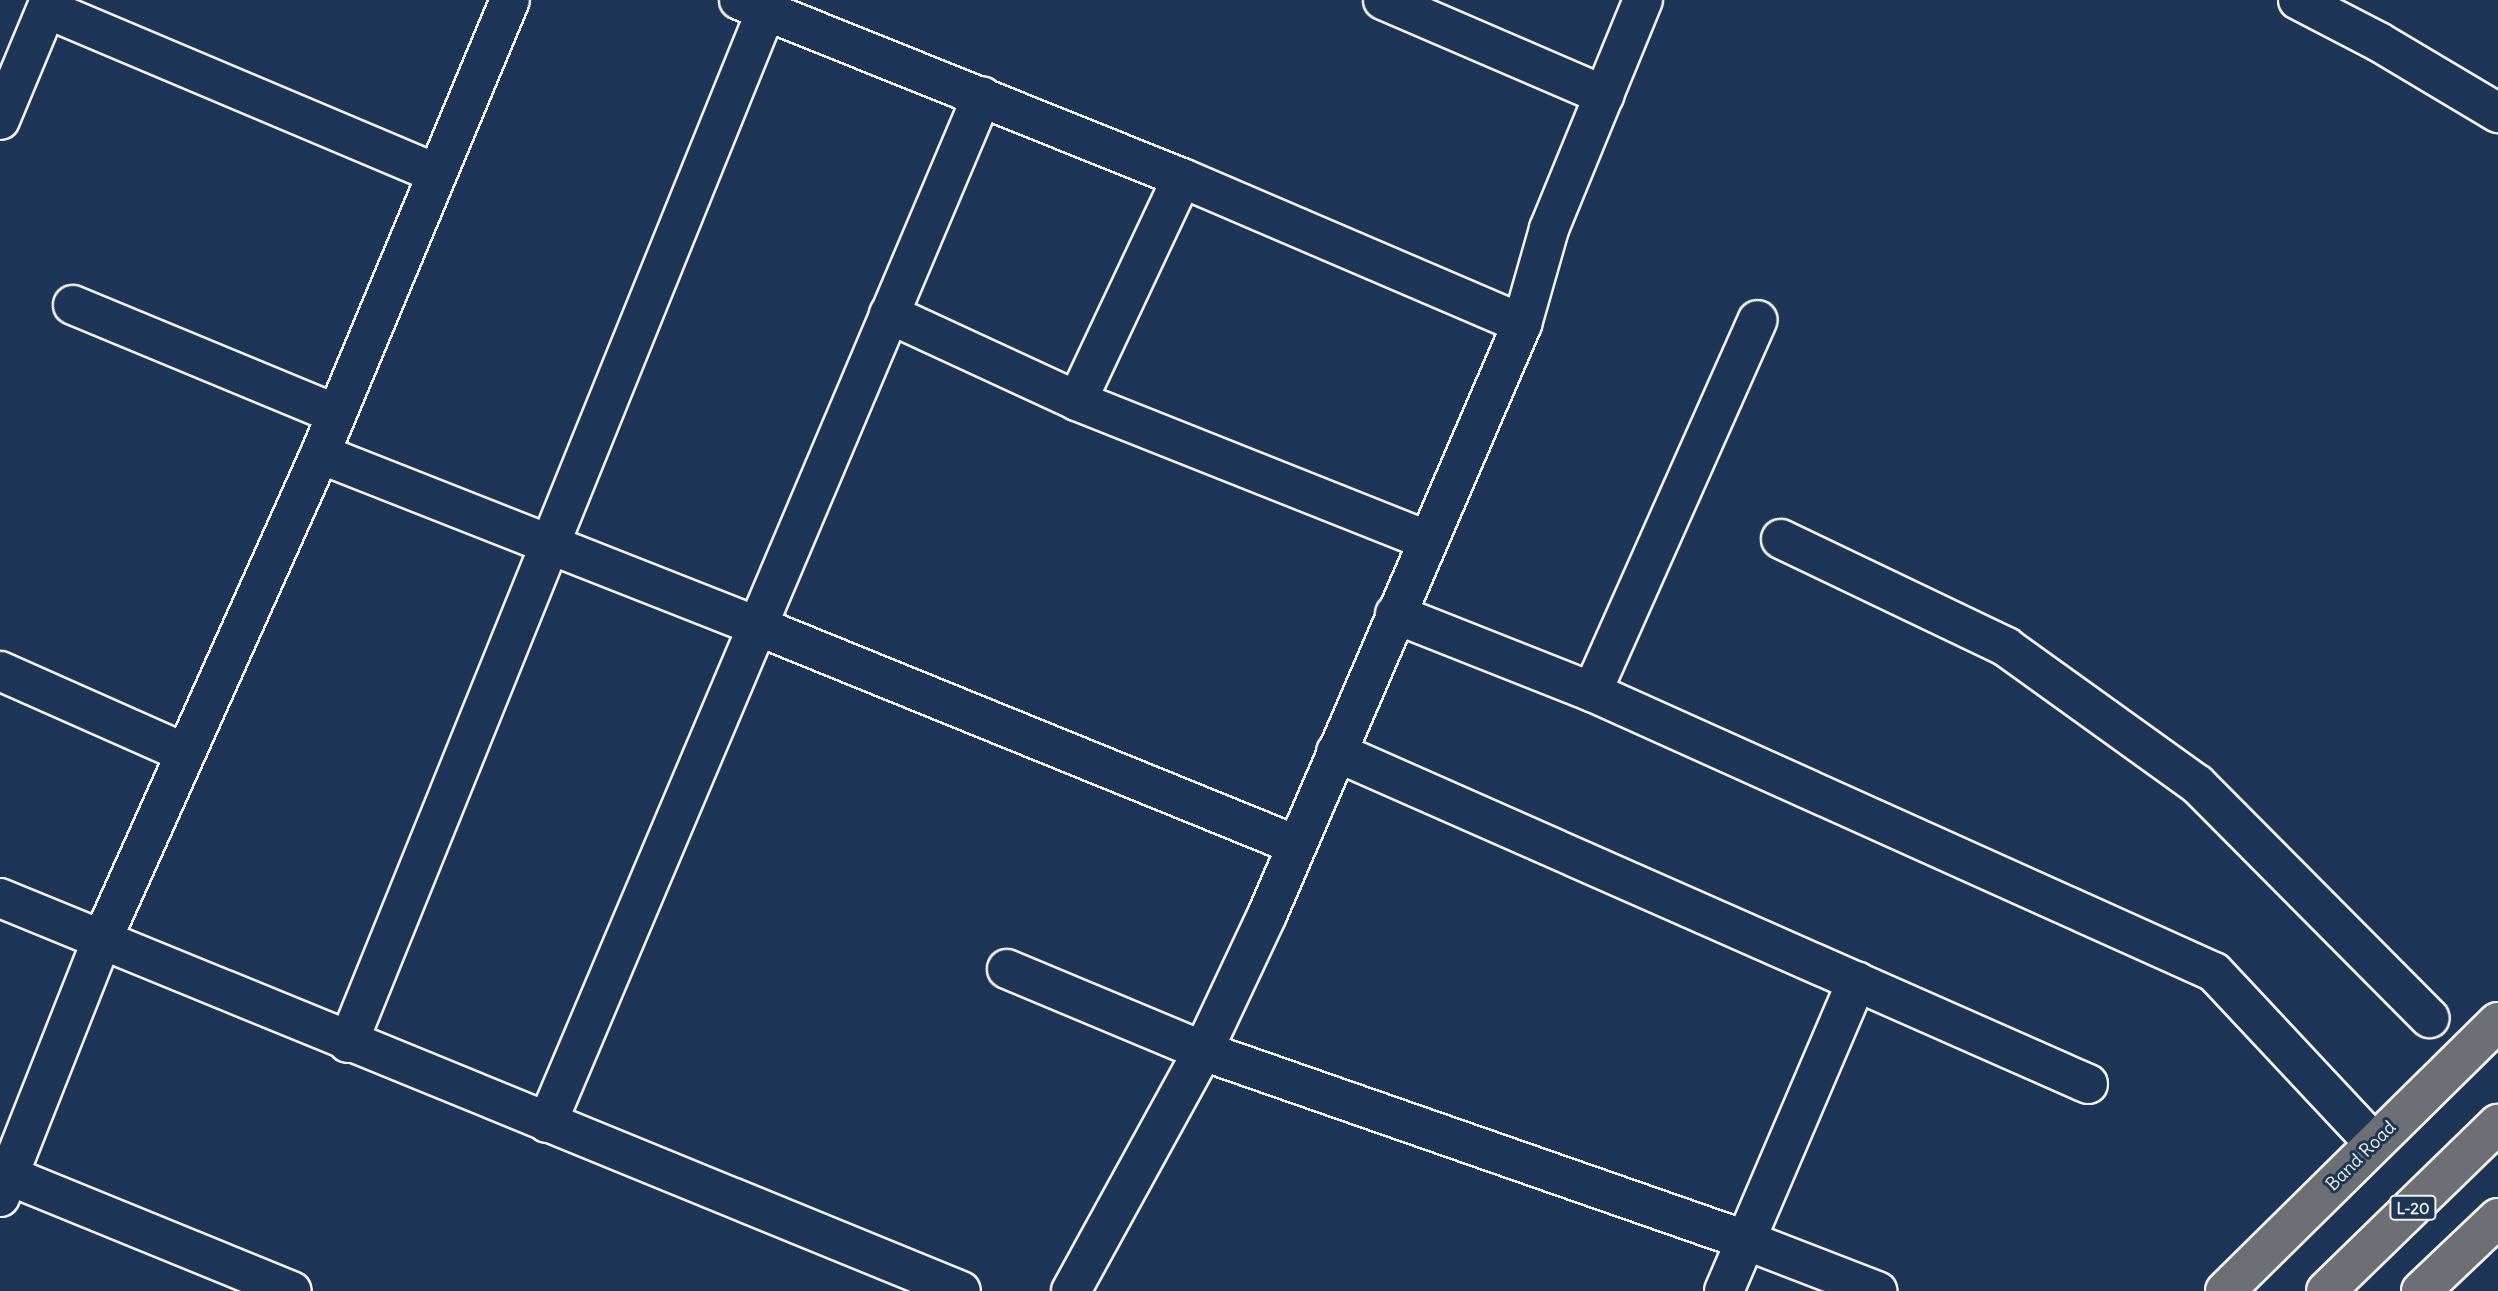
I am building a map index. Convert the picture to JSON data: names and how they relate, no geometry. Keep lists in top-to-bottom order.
{
  "streets": {
    "main road": ["Band Road", "L-20"]
  }
}
